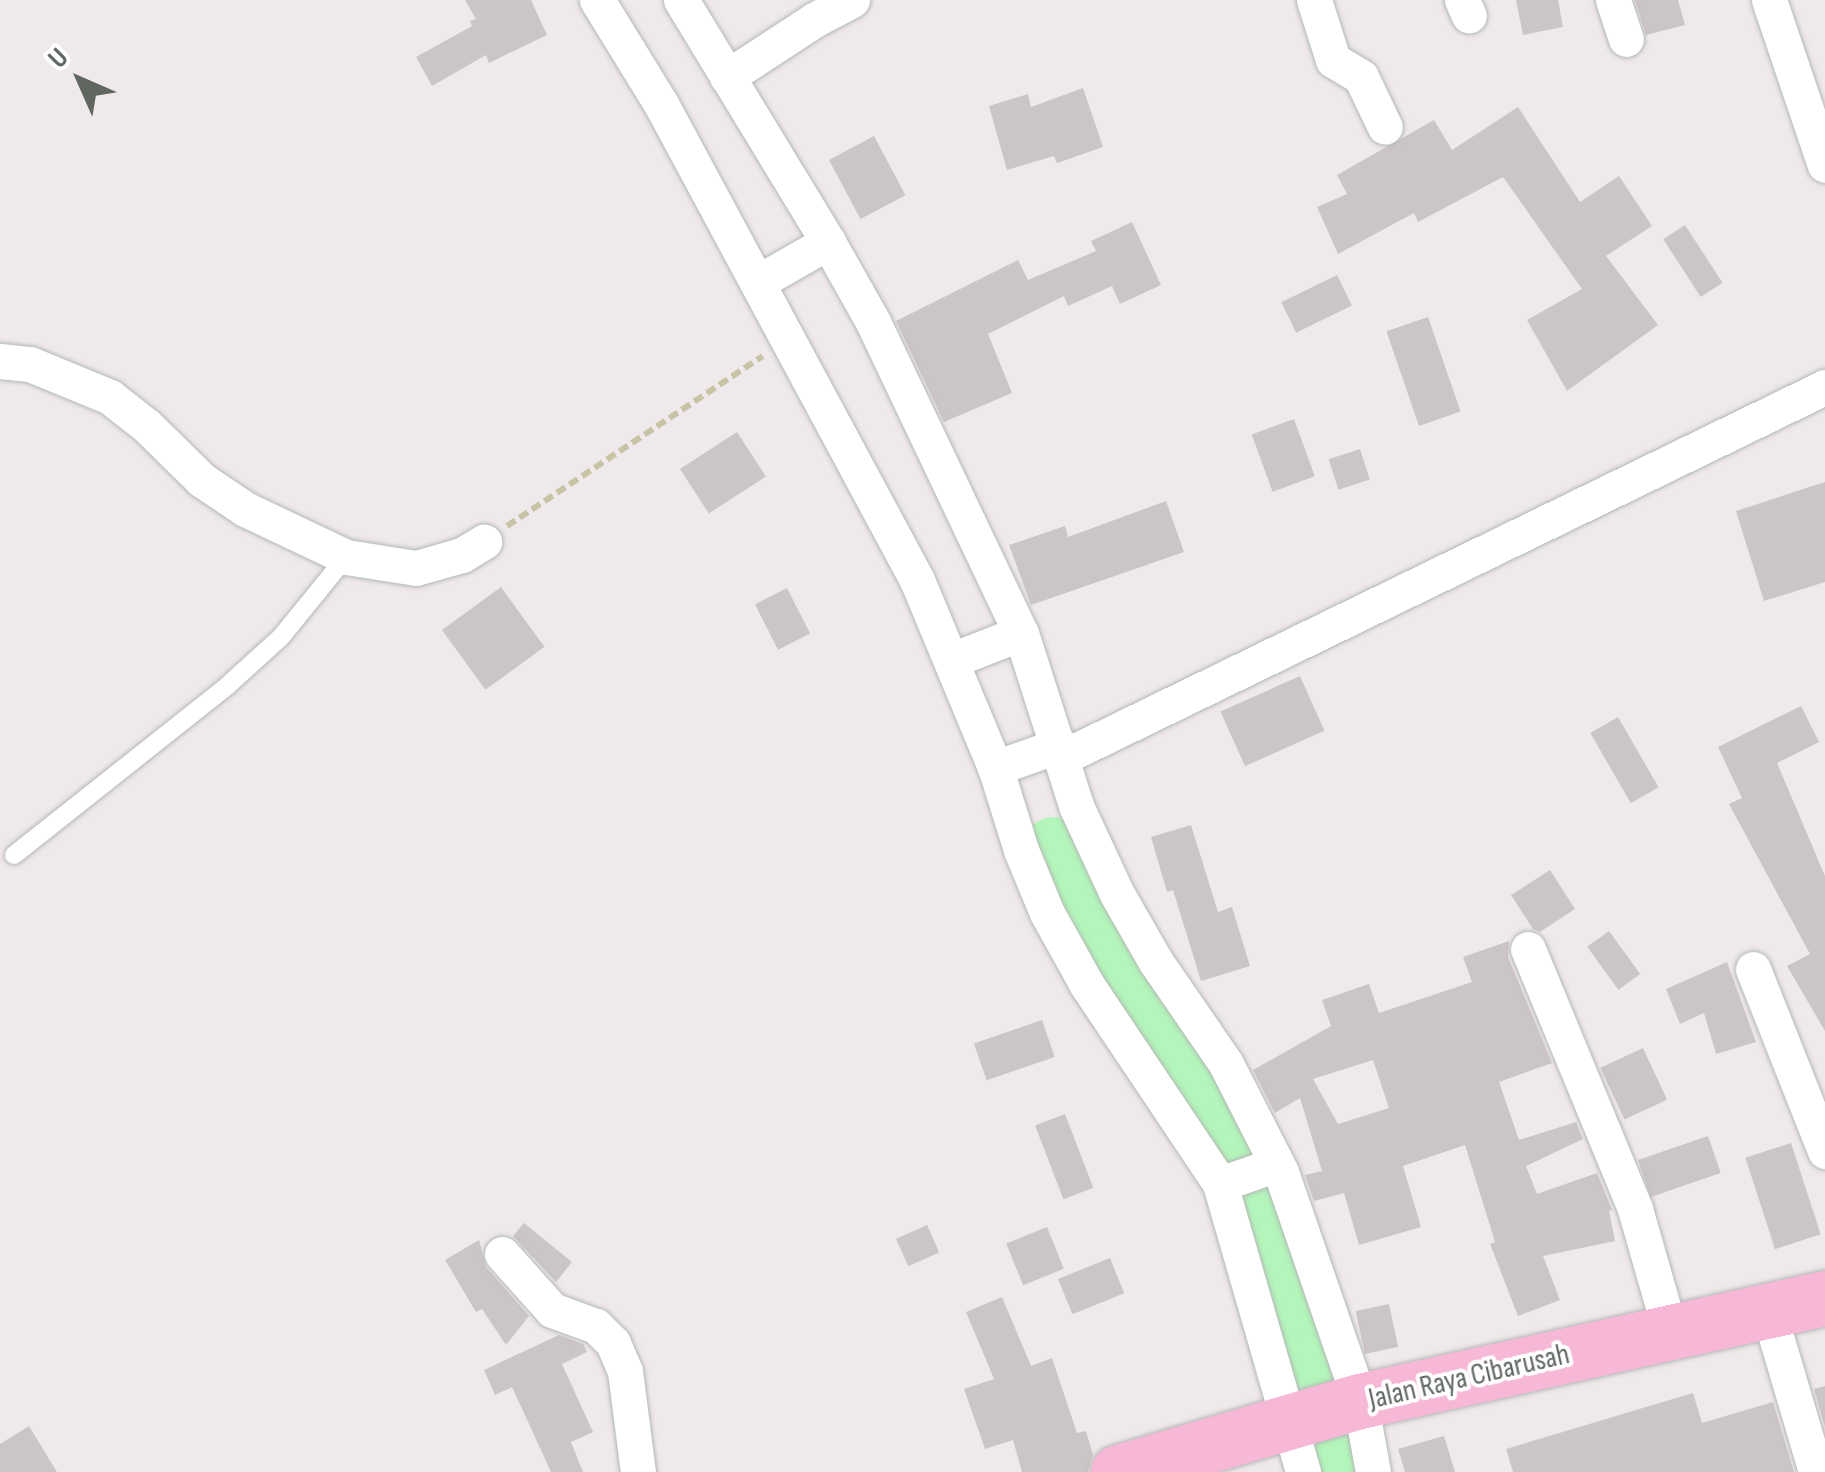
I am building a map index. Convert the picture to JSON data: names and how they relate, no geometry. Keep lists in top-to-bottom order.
{
  "streets": {
    "main road": ["Jalan Raya Cibarusah"]
  },
  "north": "top left"
}
